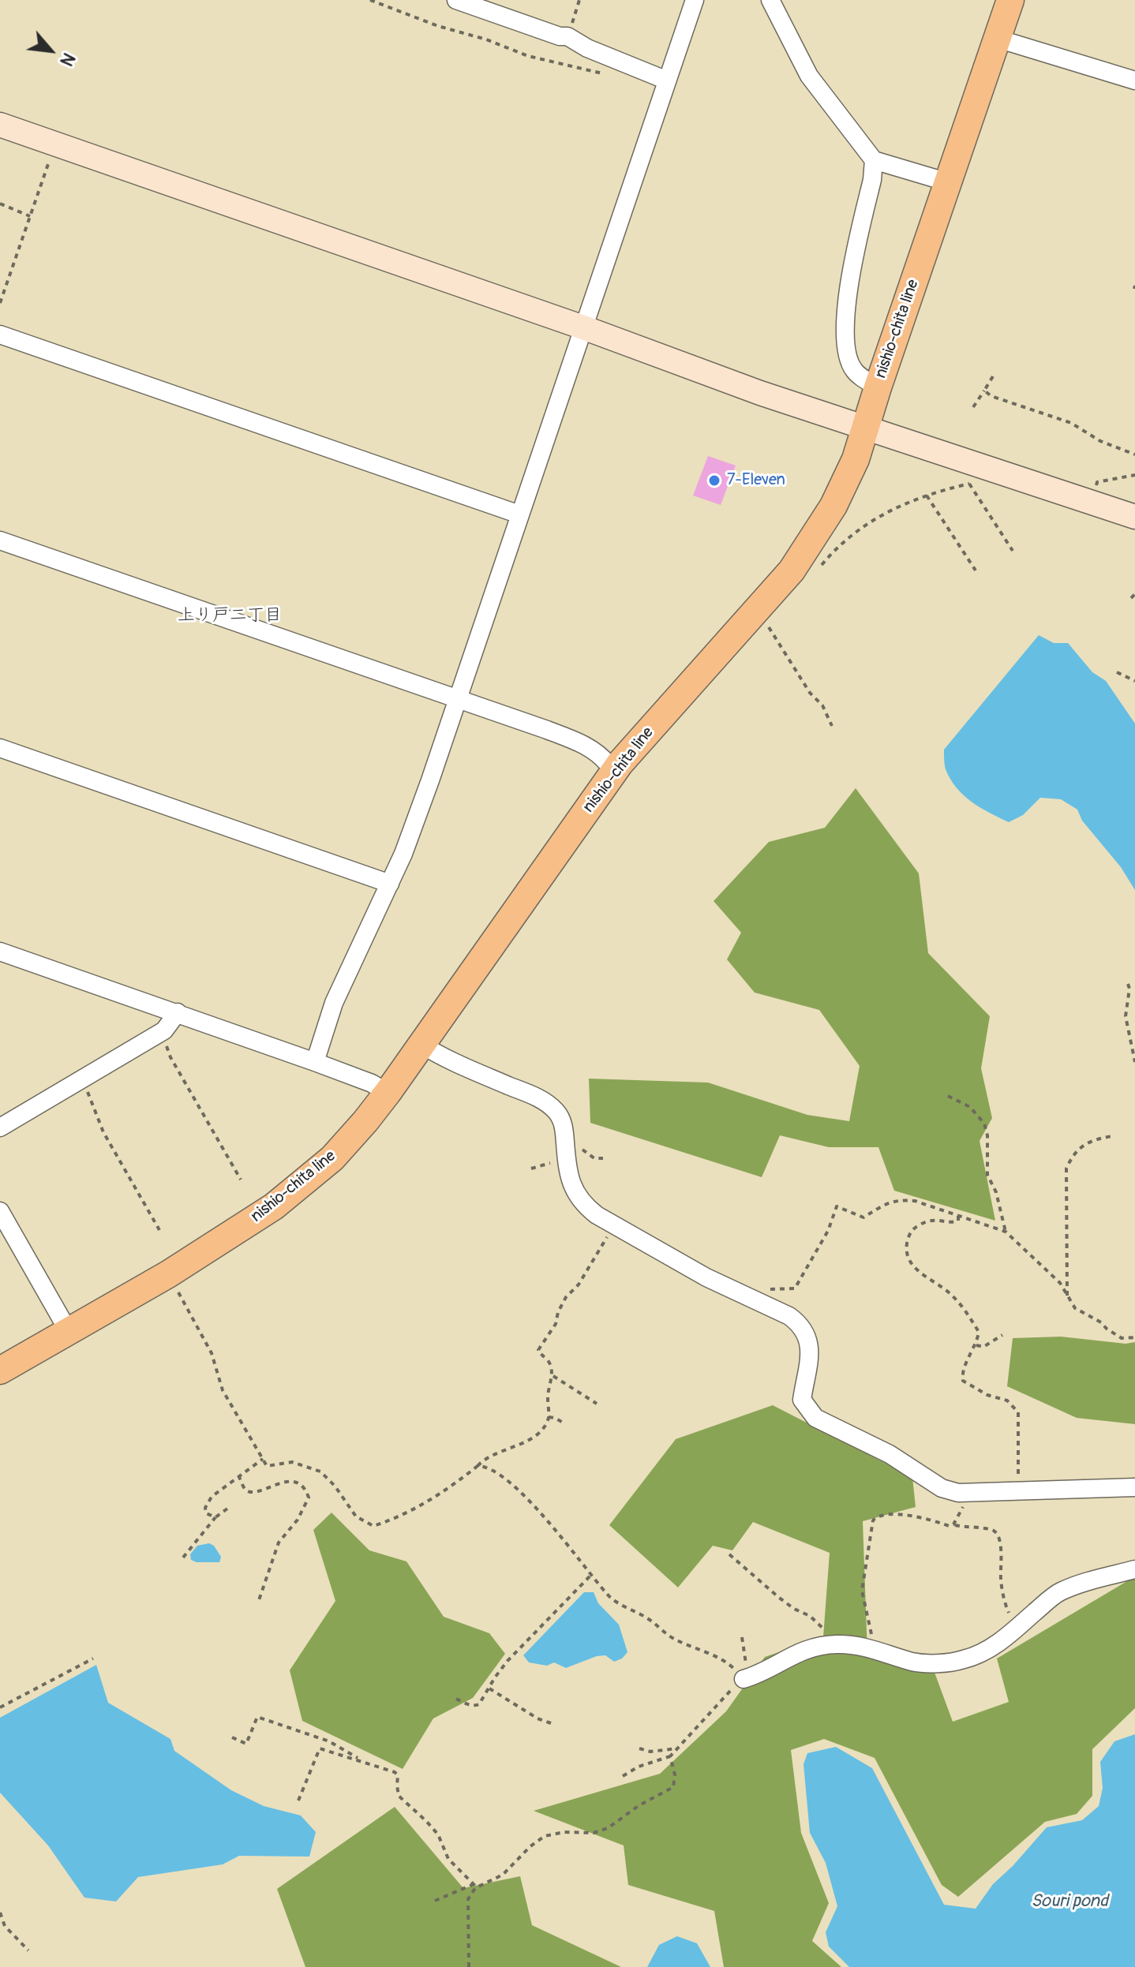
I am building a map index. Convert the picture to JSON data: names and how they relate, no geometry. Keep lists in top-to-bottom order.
{
  "streets": {
    "main road": ["nishio-chita line"]
  },
  "districts": ["上り戸二丁目"],
  "water": ["Souri pond"],
  "places": ["7-Eleven"],
  "north": "bottom right"
}
